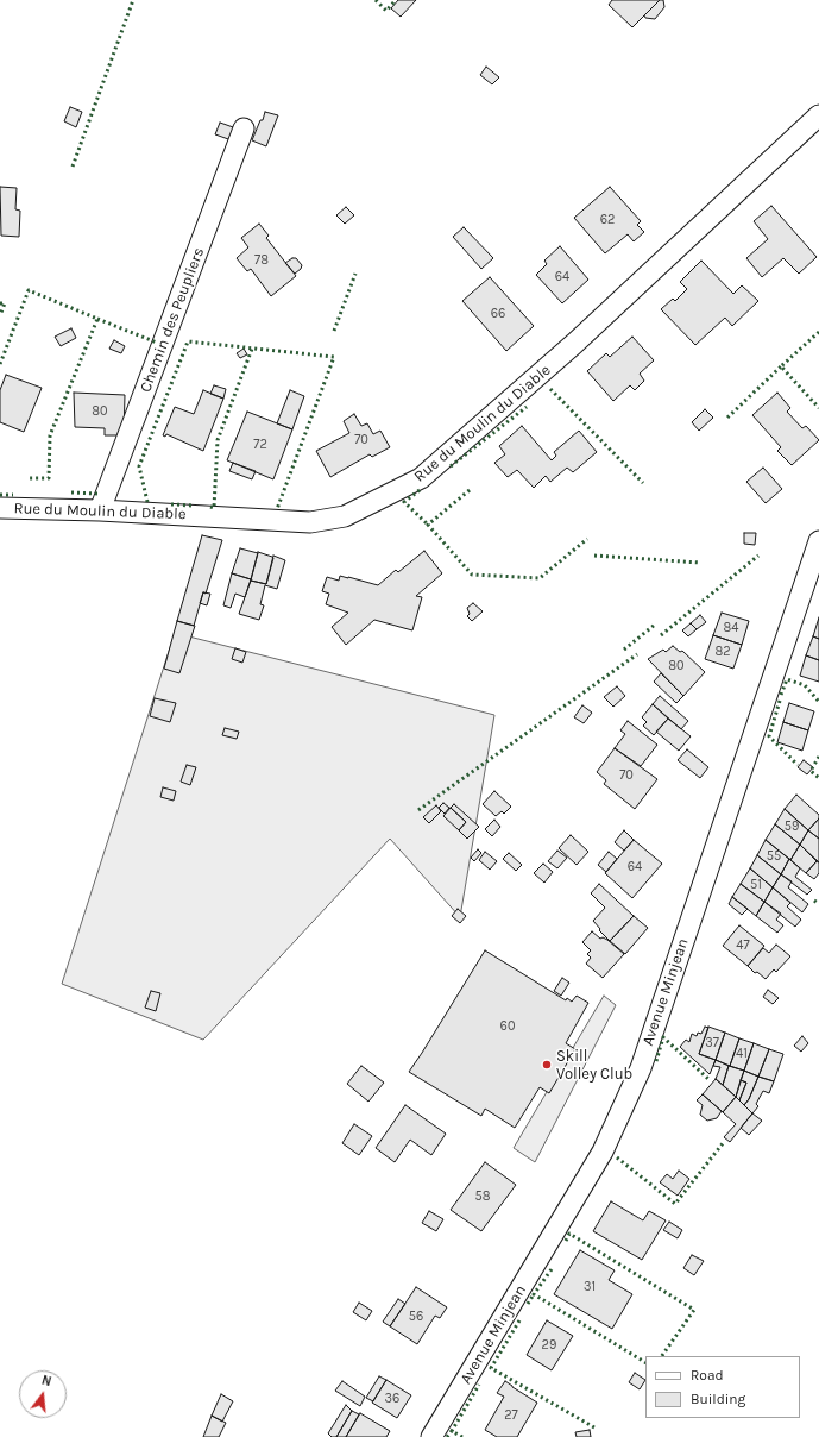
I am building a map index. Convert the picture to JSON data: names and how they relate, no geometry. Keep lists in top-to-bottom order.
{
  "streets": {
    "street": ["Chemin des Peupliers", "Rue du Moulin du Diable", "Avenue Minjean"]
  },
  "crossings": [
    ["Chemin des Peupliers", "Rue du Moulin du Diable"]
  ],
  "places": ["Skill Volley Club"],
  "house_numbers": [
    "62",
    "78",
    "64",
    "66",
    "80",
    "70",
    "72",
    "84",
    "82",
    "80",
    "70",
    "59",
    "55",
    "64",
    "51",
    "47",
    "60",
    "37",
    "41",
    "58",
    "31",
    "56",
    "29",
    "36",
    "27"
  ],
  "legend": ["Road", "Building"],
  "north": "top"
}
